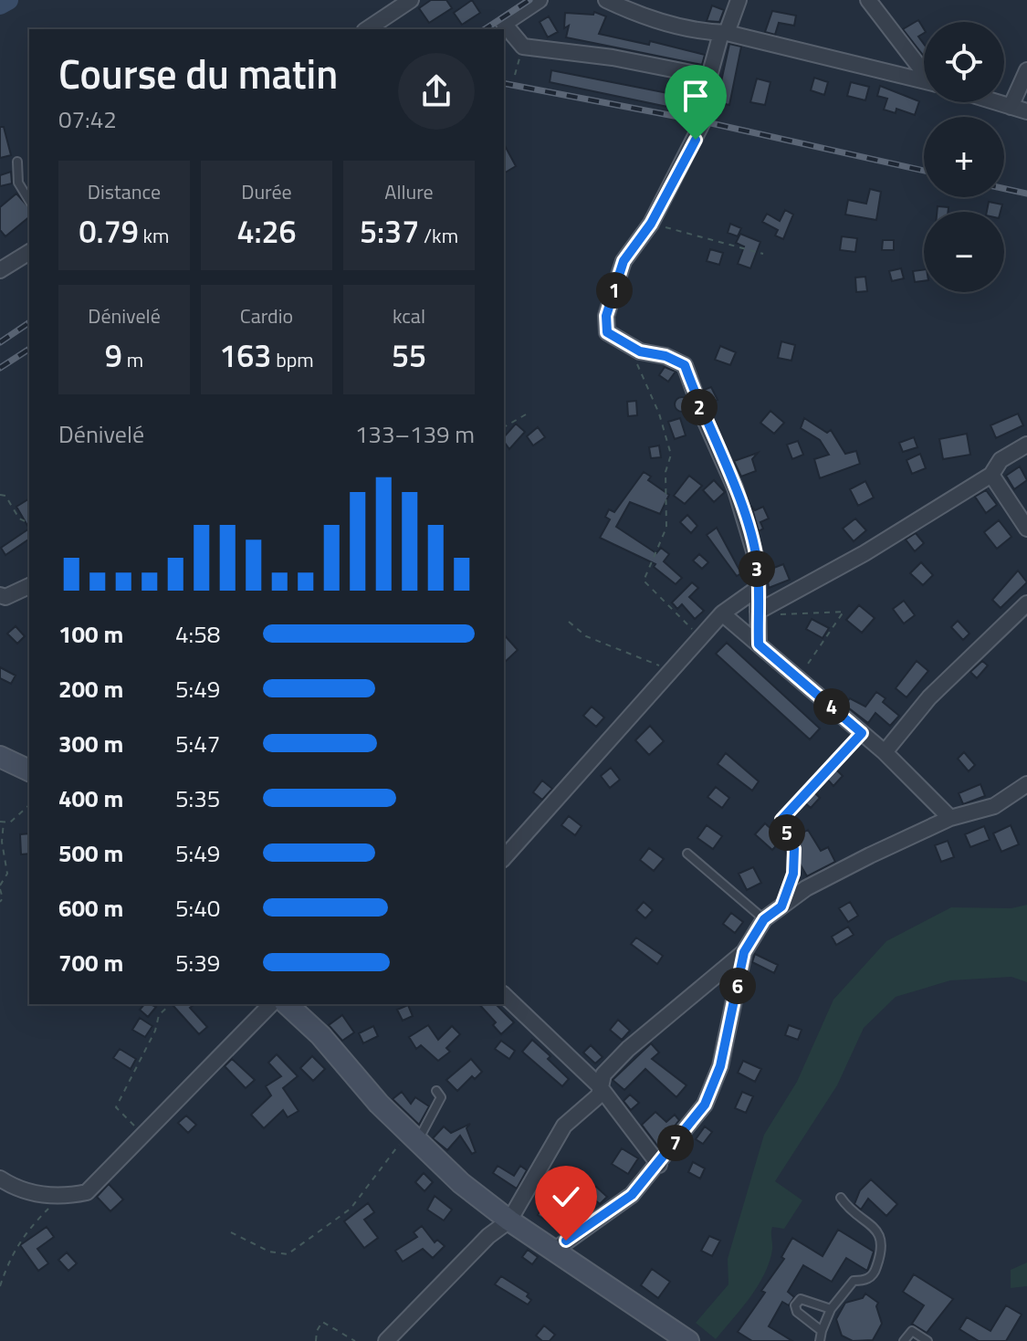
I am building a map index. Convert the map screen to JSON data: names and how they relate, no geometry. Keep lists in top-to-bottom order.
{
  "page": {
    "map_buttons": ["+", "−"],
    "heading": ["Course du matin", "07:42"],
    "stats": [
      ["Distance", "0.79 km"],
      ["Durée", "4:26"],
      ["Allure", "5:37 /km"],
      ["Dénivelé", "9 m"],
      ["Cardio", "163 bpm"],
      ["kcal", "55"]
    ],
    "pins": [
      "1",
      "2",
      "3",
      "4",
      "5",
      "6",
      "7"
    ],
    "chart": ["Dénivelé", "133–139 m"],
    "list": [
      {
        "name": "100 m",
        "note": "4:58"
      },
      {
        "name": "200 m",
        "note": "5:49"
      },
      {
        "name": "300 m",
        "note": "5:47"
      },
      {
        "name": "400 m",
        "note": "5:35"
      },
      {
        "name": "500 m",
        "note": "5:49"
      },
      {
        "name": "600 m",
        "note": "5:40"
      },
      {
        "name": "700 m",
        "note": "5:39"
      }
    ]
  }
}
